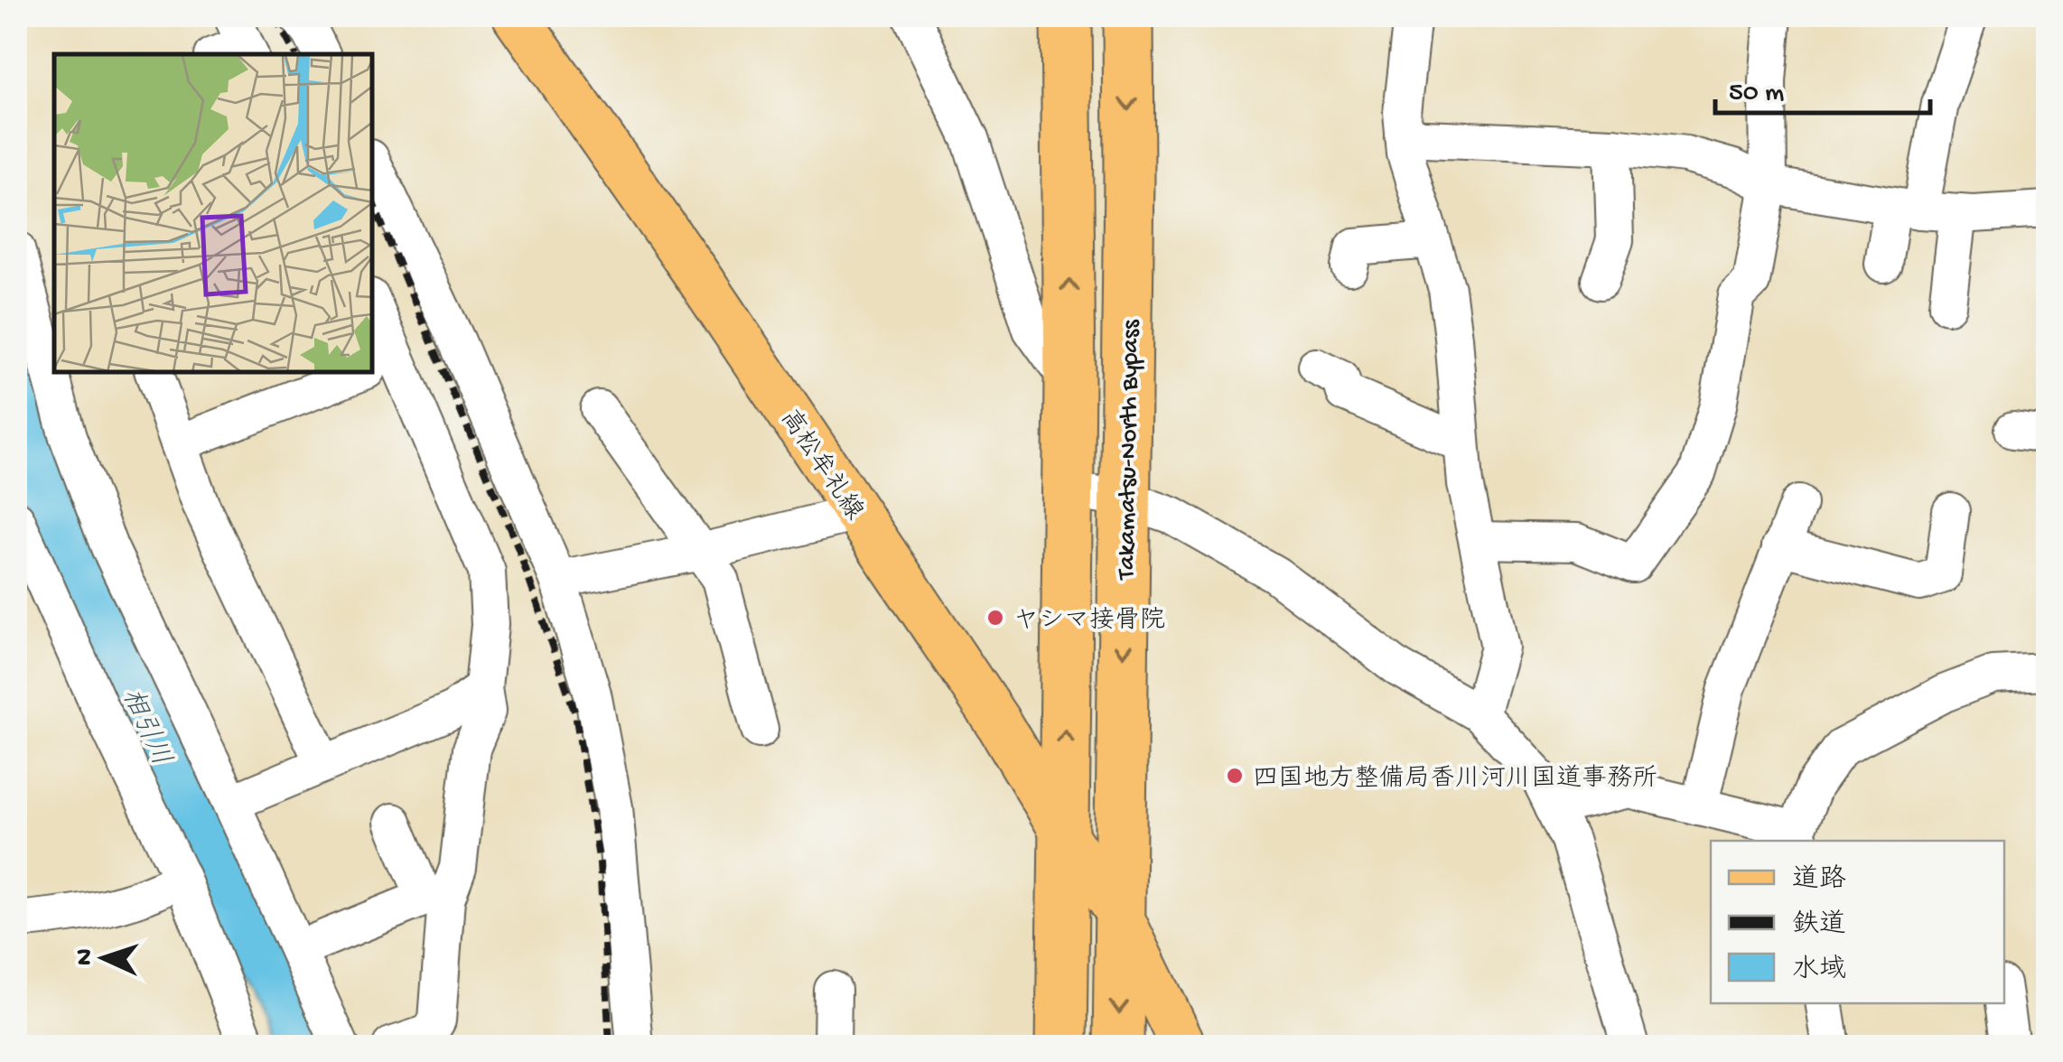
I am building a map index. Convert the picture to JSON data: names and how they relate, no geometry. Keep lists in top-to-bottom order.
{
  "streets": {
    "highway": ["Takamatsu-North Bypass"],
    "main road": ["高松牟礼線"]
  },
  "crossings": [
    ["Takamatsu-North Bypass", "高松牟礼線"]
  ],
  "water": ["相引川"],
  "places": ["ヤシマ接骨院", "四国地方整備局香川河川国道事務所"],
  "legend": ["道路", "鉄道", "水域"],
  "scale_bar": "50 m",
  "north": "left"
}
